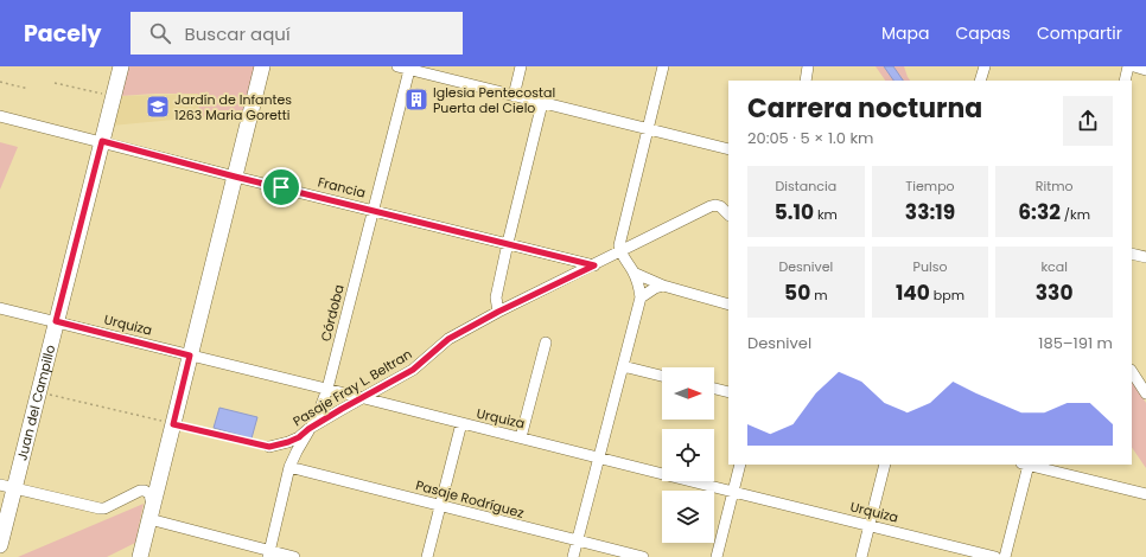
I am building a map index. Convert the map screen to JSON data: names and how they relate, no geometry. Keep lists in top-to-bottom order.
{
  "streets": {
    "street": [
      "Francia",
      "Córdoba",
      "Urquiza",
      "Pasaje Fray L. Beltran",
      "Juan del Campillo",
      "Pasaje Rodríguez"
    ]
  },
  "crossings": [
    ["Francia", "Córdoba"],
    ["Francia", "Pasaje Fray L. Beltran"],
    ["Francia", "Juan del Campillo"],
    ["Córdoba", "Urquiza"],
    ["Córdoba", "Pasaje Fray L. Beltran"],
    ["Córdoba", "Pasaje Rodríguez"],
    ["Urquiza", "Pasaje Fray L. Beltran"],
    ["Urquiza", "Juan del Campillo"]
  ],
  "places": {
    "building": ["Iglesia Pentecostal Puerta del Cielo"],
    "school or university": ["Jardín de Infantes 1263 Maria Goretti"]
  },
  "north": "right",
  "page": {
    "header": "Pacely",
    "search": "Buscar aquí",
    "nav": ["Mapa", "Capas", "Compartir"],
    "heading": ["Carrera nocturna", "20:05 · 5 × 1.0 km"],
    "stats": [
      ["Distancia", "5.10 km"],
      ["Tiempo", "33:19"],
      ["Ritmo", "6:32 /km"],
      ["Desnivel", "50 m"],
      ["Pulso", "140 bpm"],
      ["kcal", "330"]
    ],
    "chart": ["Desnivel", "185–191 m"]
  }
}
